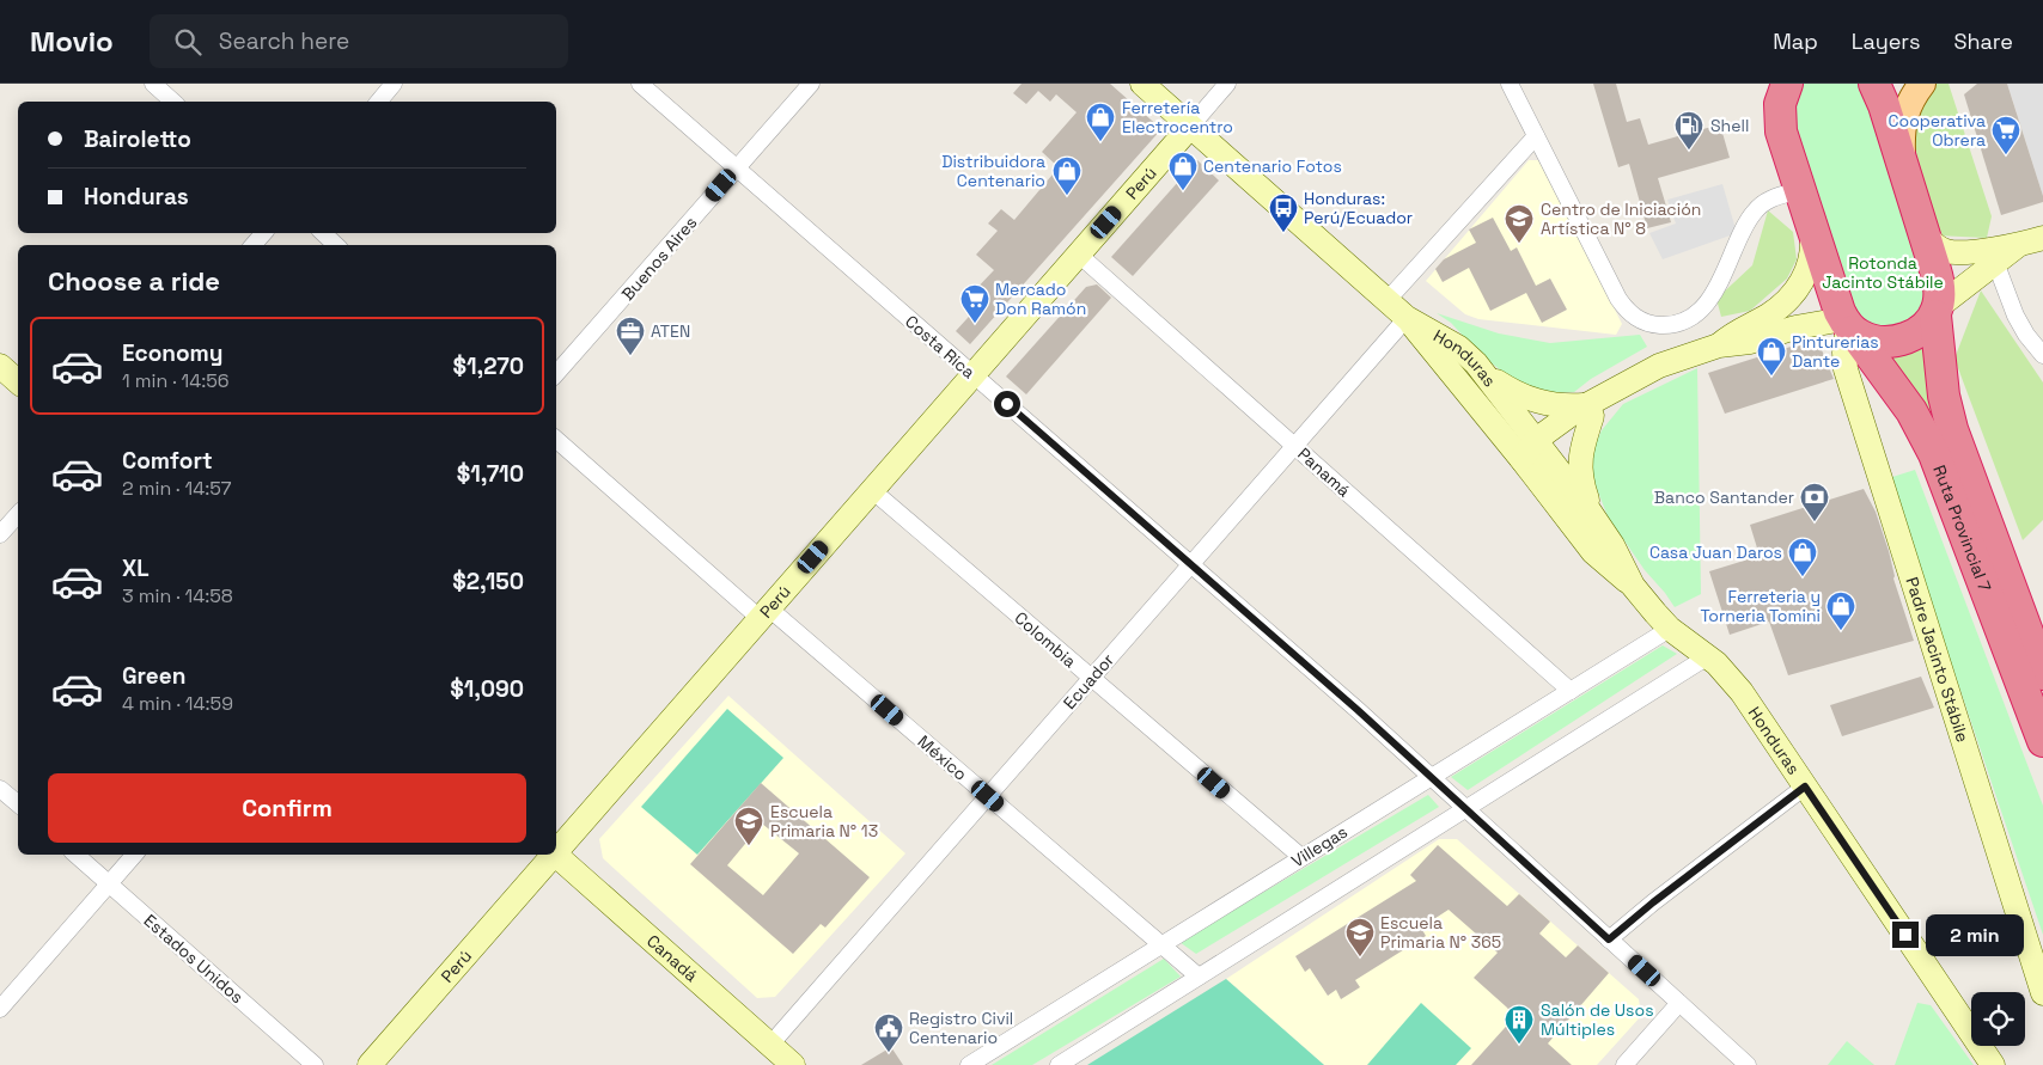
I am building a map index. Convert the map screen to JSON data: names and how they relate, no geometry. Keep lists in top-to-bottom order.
{
  "streets": {
    "highway": ["Ruta Provincial 7"],
    "main road": [
      "Perú",
      "Honduras",
      "Padre Jacinto Stábile",
      "Canadá"
    ],
    "street": [
      "Buenos Aires",
      "Costa Rica",
      "Panamá",
      "Colombia",
      "Ecuador",
      "México",
      "Villegas",
      "Estados Unidos"
    ]
  },
  "crossings": [
    ["Perú", "Costa Rica"],
    ["Perú", "Honduras"],
    ["Perú", "Panamá"],
    ["Perú", "Colombia"],
    ["Perú", "México"],
    ["Buenos Aires", "Costa Rica"],
    ["Costa Rica", "Ecuador"],
    ["Costa Rica", "Villegas"],
    ["Honduras", "Ecuador"],
    ["Honduras", "Villegas"],
    ["Panamá", "Ecuador"],
    ["Panamá", "Villegas"],
    ["Ruta Provincial 7", "Padre Jacinto Stábile"],
    ["Colombia", "Ecuador"],
    ["Colombia", "Villegas"],
    ["Ecuador", "México"],
    ["Ecuador", "Canadá"],
    ["México", "Villegas"]
  ],
  "parks": ["Rotonda Jacinto Stábile"],
  "places": {
    "shop": [
      "Ferretería Electrocentro",
      "Centenario Fotos",
      "Distribuidora Centenario",
      "Pinturerias Dante",
      "Casa Juan Daros",
      "Ferreteria y Torneria Tomini"
    ],
    "fuel station": ["Shell"],
    "supermarket": ["Cooperativa Obrera", "Mercado Don Ramón"],
    "bus stop": ["Honduras: Perú/Ecuador"],
    "school or university": ["Centro de Iniciación Artística N° 8", "Escuela Primaria N° 13", "Escuela Primaria N° 365"],
    "office": ["ATEN"],
    "bank": ["Banco Santander"],
    "building": ["Salón de Usos Múltiples"],
    "public building": ["Registro Civil Centenario"]
  },
  "page": {
    "header": "Movio",
    "search": "Search here",
    "nav": ["Map", "Layers", "Share"],
    "banner": ["Bairoletto", "Honduras"],
    "heading": "Choose a ride",
    "list": [
      {
        "name": "Economy",
        "note": "1 min · 14:56",
        "value": "$1,270"
      },
      {
        "name": "Comfort",
        "note": "2 min · 14:57",
        "value": "$1,710"
      },
      {
        "name": "XL",
        "note": "3 min · 14:58",
        "value": "$2,150"
      },
      {
        "name": "Green",
        "note": "4 min · 14:59",
        "value": "$1,090"
      }
    ],
    "buttons": "Confirm",
    "bubble": "2 min"
  }
}
